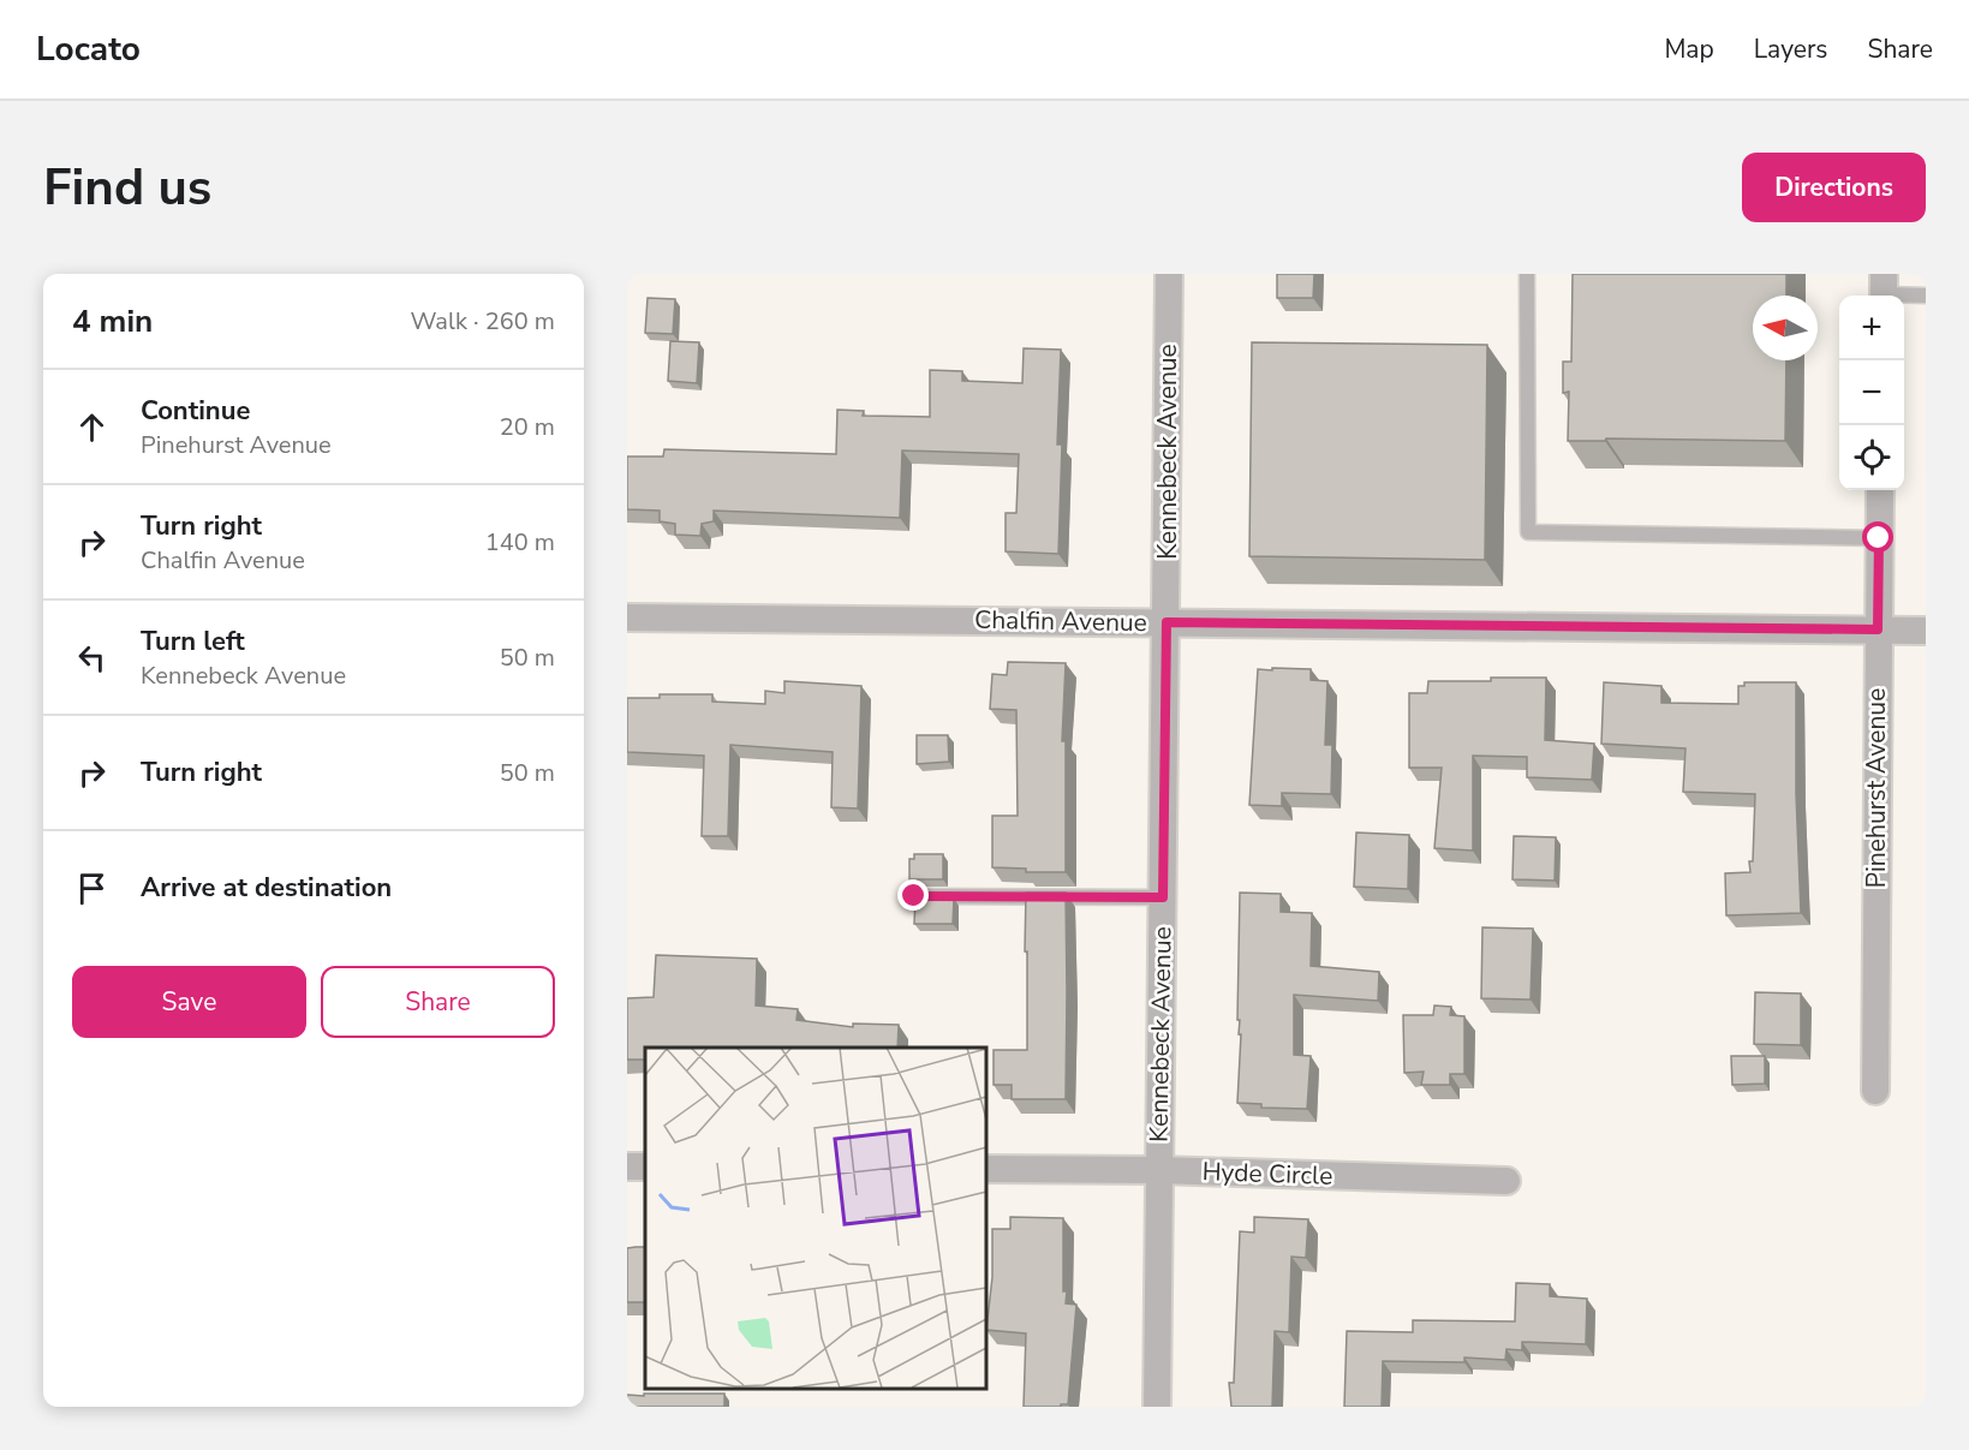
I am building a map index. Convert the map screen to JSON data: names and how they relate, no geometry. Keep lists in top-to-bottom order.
{
  "streets": {
    "street": [
      "Kennebeck Avenue",
      "Chalfin Avenue",
      "Pinehurst Avenue",
      "Hyde Circle"
    ]
  },
  "crossings": [
    ["Kennebeck Avenue", "Chalfin Avenue"],
    ["Kennebeck Avenue", "Hyde Circle"],
    ["Chalfin Avenue", "Pinehurst Avenue"]
  ],
  "north": "left",
  "page": {
    "header": "Locato",
    "nav": ["Map", "Layers", "Share"],
    "buttons": [
      "Directions",
      ["Save", "Share"]
    ],
    "title": "Find us",
    "heading": ["4 min", "Walk · 260 m"],
    "map_buttons": ["+", "−"],
    "list": [
      ["Continue", "Pinehurst Avenue", "20 m"],
      ["Turn right", "Chalfin Avenue", "140 m"],
      ["Turn left", "Kennebeck Avenue", "50 m"],
      ["Turn right", "50 m"],
      "Arrive at destination"
    ]
  }
}
